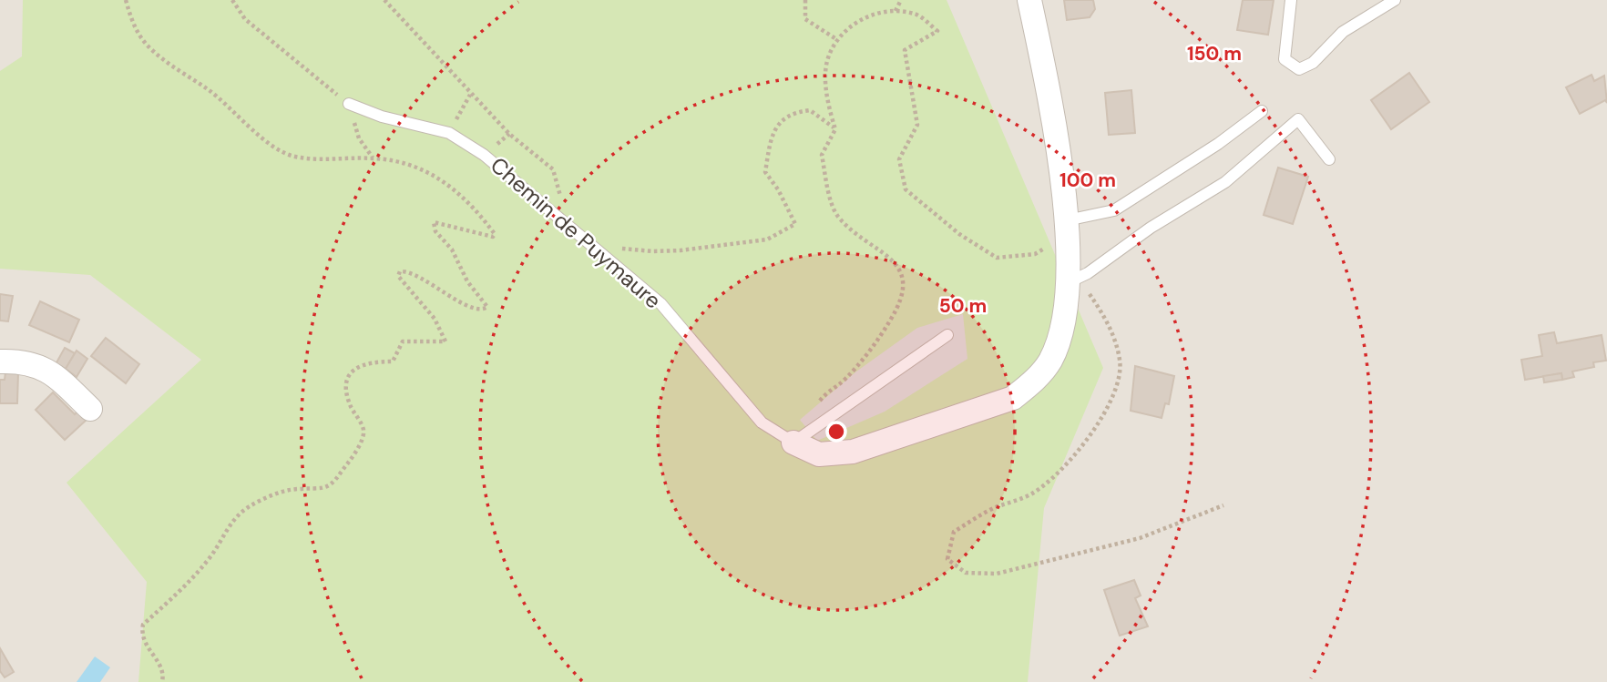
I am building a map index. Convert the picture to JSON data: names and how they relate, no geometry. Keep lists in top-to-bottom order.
{
  "streets": {
    "street": ["Chemin de Puymaure"]
  },
  "rings": ["150 m", "100 m", "50 m"]
}
